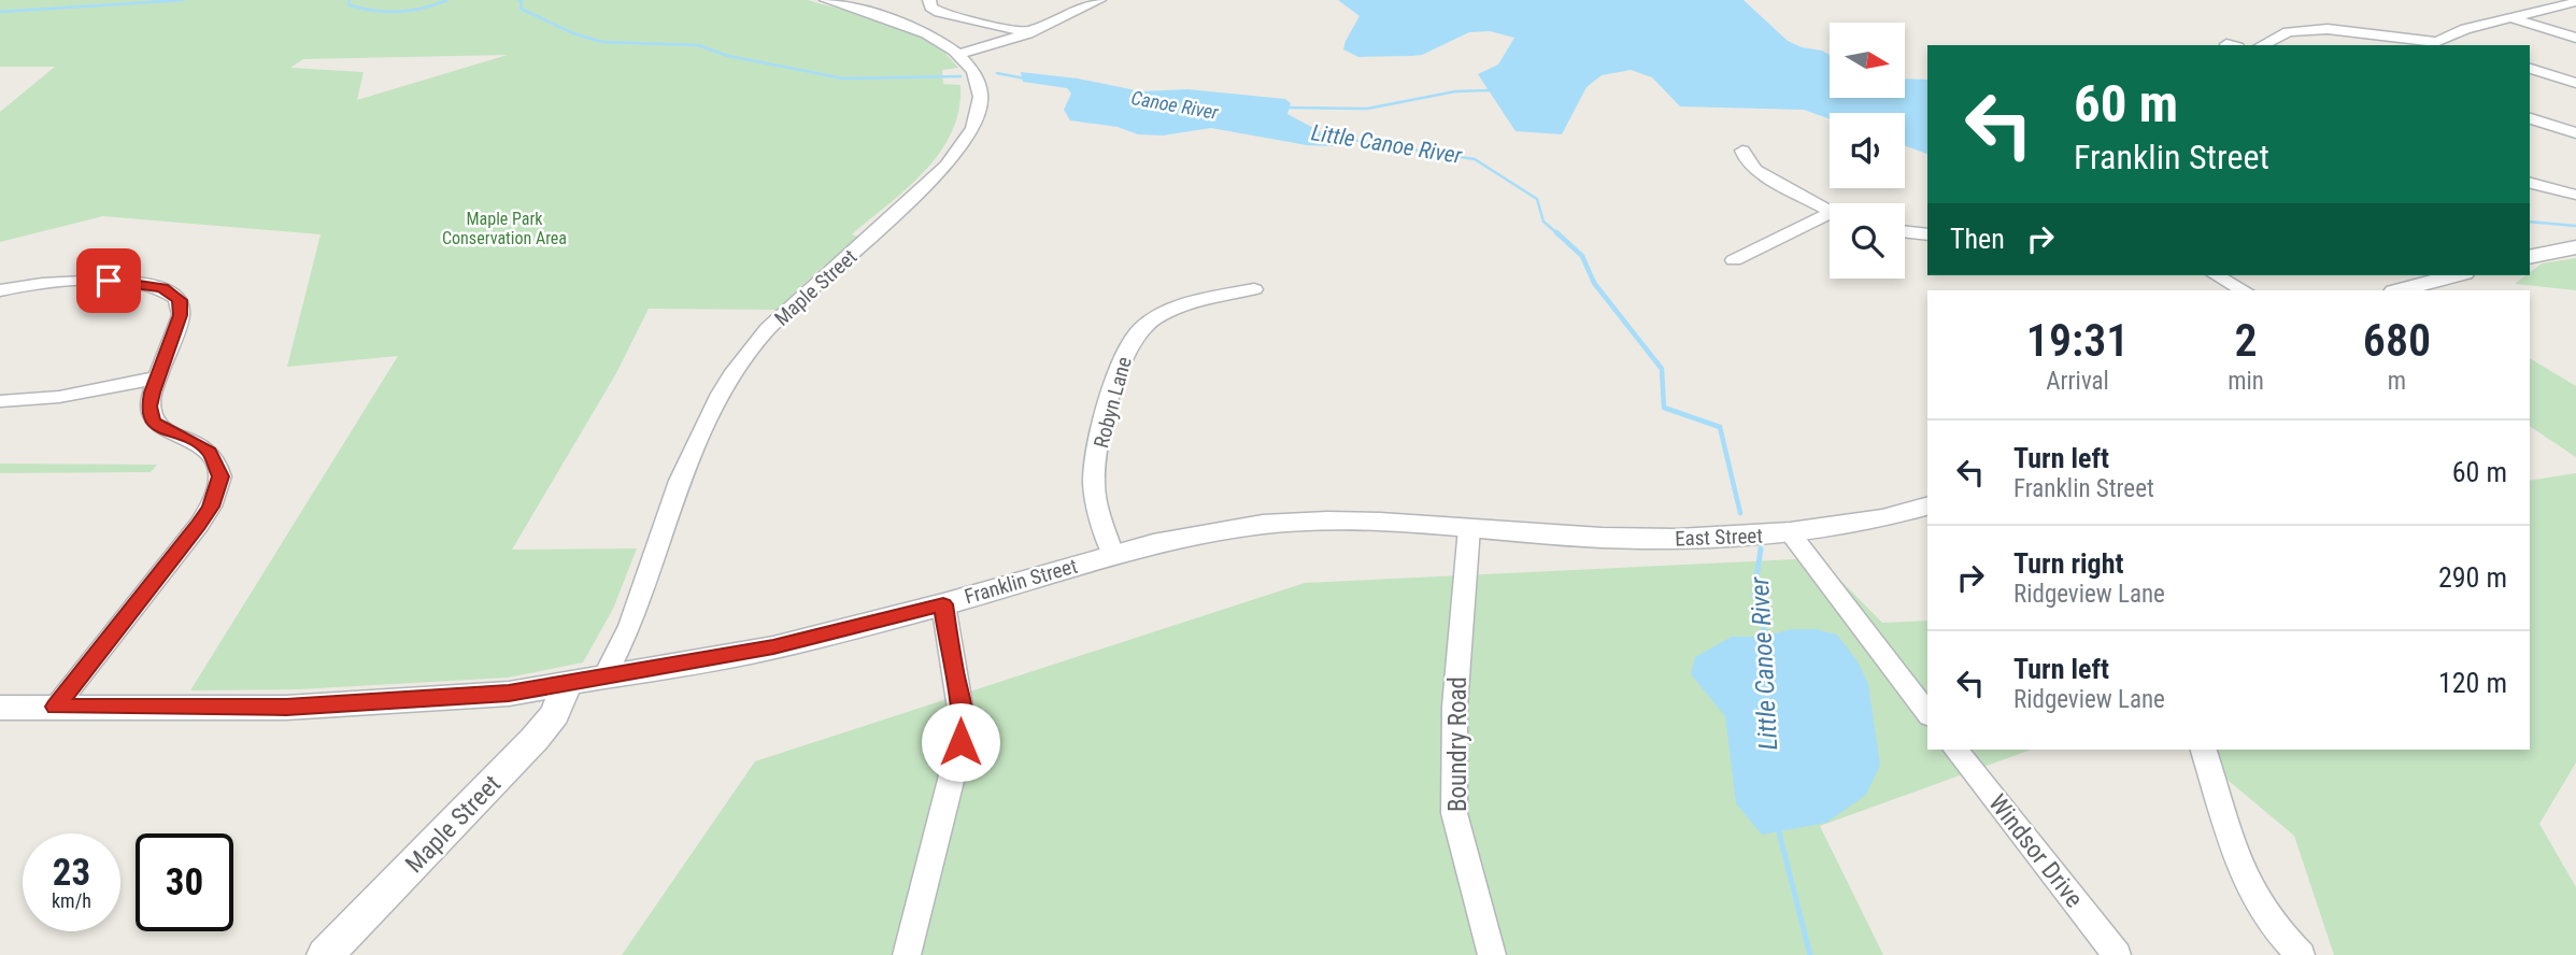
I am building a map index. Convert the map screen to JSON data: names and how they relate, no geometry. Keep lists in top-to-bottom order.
{
  "streets": {
    "street": [
      "Maple Street",
      "Robyn Lane",
      "East Street",
      "Franklin Street",
      "Boundry Road",
      "Windsor Drive"
    ]
  },
  "crossings": [
    ["Maple Street", "Franklin Street"],
    ["Robyn Lane", "Franklin Street"],
    ["East Street", "Franklin Street"],
    ["Franklin Street", "Boundry Road"]
  ],
  "water": ["Canoe River", "Little Canoe River"],
  "parks": ["Maple Park Conservation Area"],
  "north": "right",
  "page": {
    "turn": ["60 m", "Franklin Street"],
    "then": "Then",
    "eta": [
      "19:31",
      "Arrival",
      "2",
      "min",
      "680",
      "m"
    ],
    "list": [
      {
        "name": "Turn left",
        "note": "Franklin Street",
        "value": "60 m"
      },
      {
        "name": "Turn right",
        "note": "Ridgeview Lane",
        "value": "290 m"
      },
      {
        "name": "Turn left",
        "note": "Ridgeview Lane",
        "value": "120 m"
      }
    ],
    "speed": "23 km/h",
    "limit": "30"
  }
}
